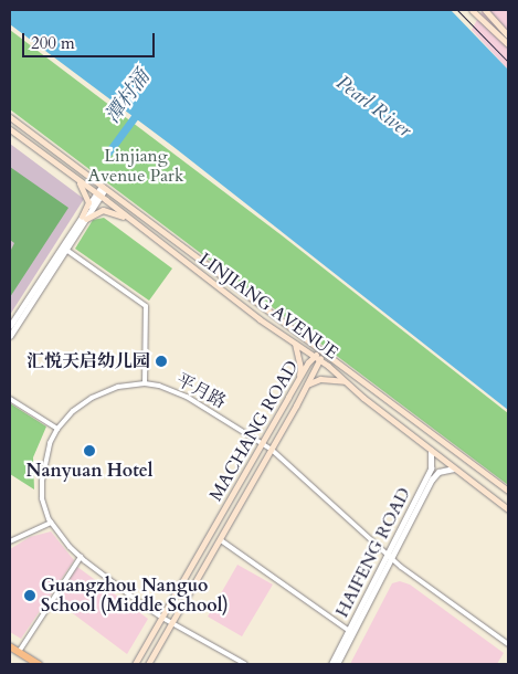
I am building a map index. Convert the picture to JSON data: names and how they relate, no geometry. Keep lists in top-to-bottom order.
{
  "streets": {
    "main road": ["LINJIANG AVENUE", "MACHANG ROAD"],
    "street": ["平月路", "HAIFENG ROAD"]
  },
  "crossings": [
    ["LINJIANG AVENUE", "MACHANG ROAD"],
    ["LINJIANG AVENUE", "HAIFENG ROAD"],
    ["平月路", "MACHANG ROAD"],
    ["平月路", "HAIFENG ROAD"]
  ],
  "water": ["潭村涌", "Pearl River"],
  "parks": ["Linjiang Avenue Park"],
  "places": ["汇悦天启幼儿园", "Nanyuan Hotel", "Guangzhou Nanguo School (Middle School)"],
  "scale_bar": "200 m"
}
